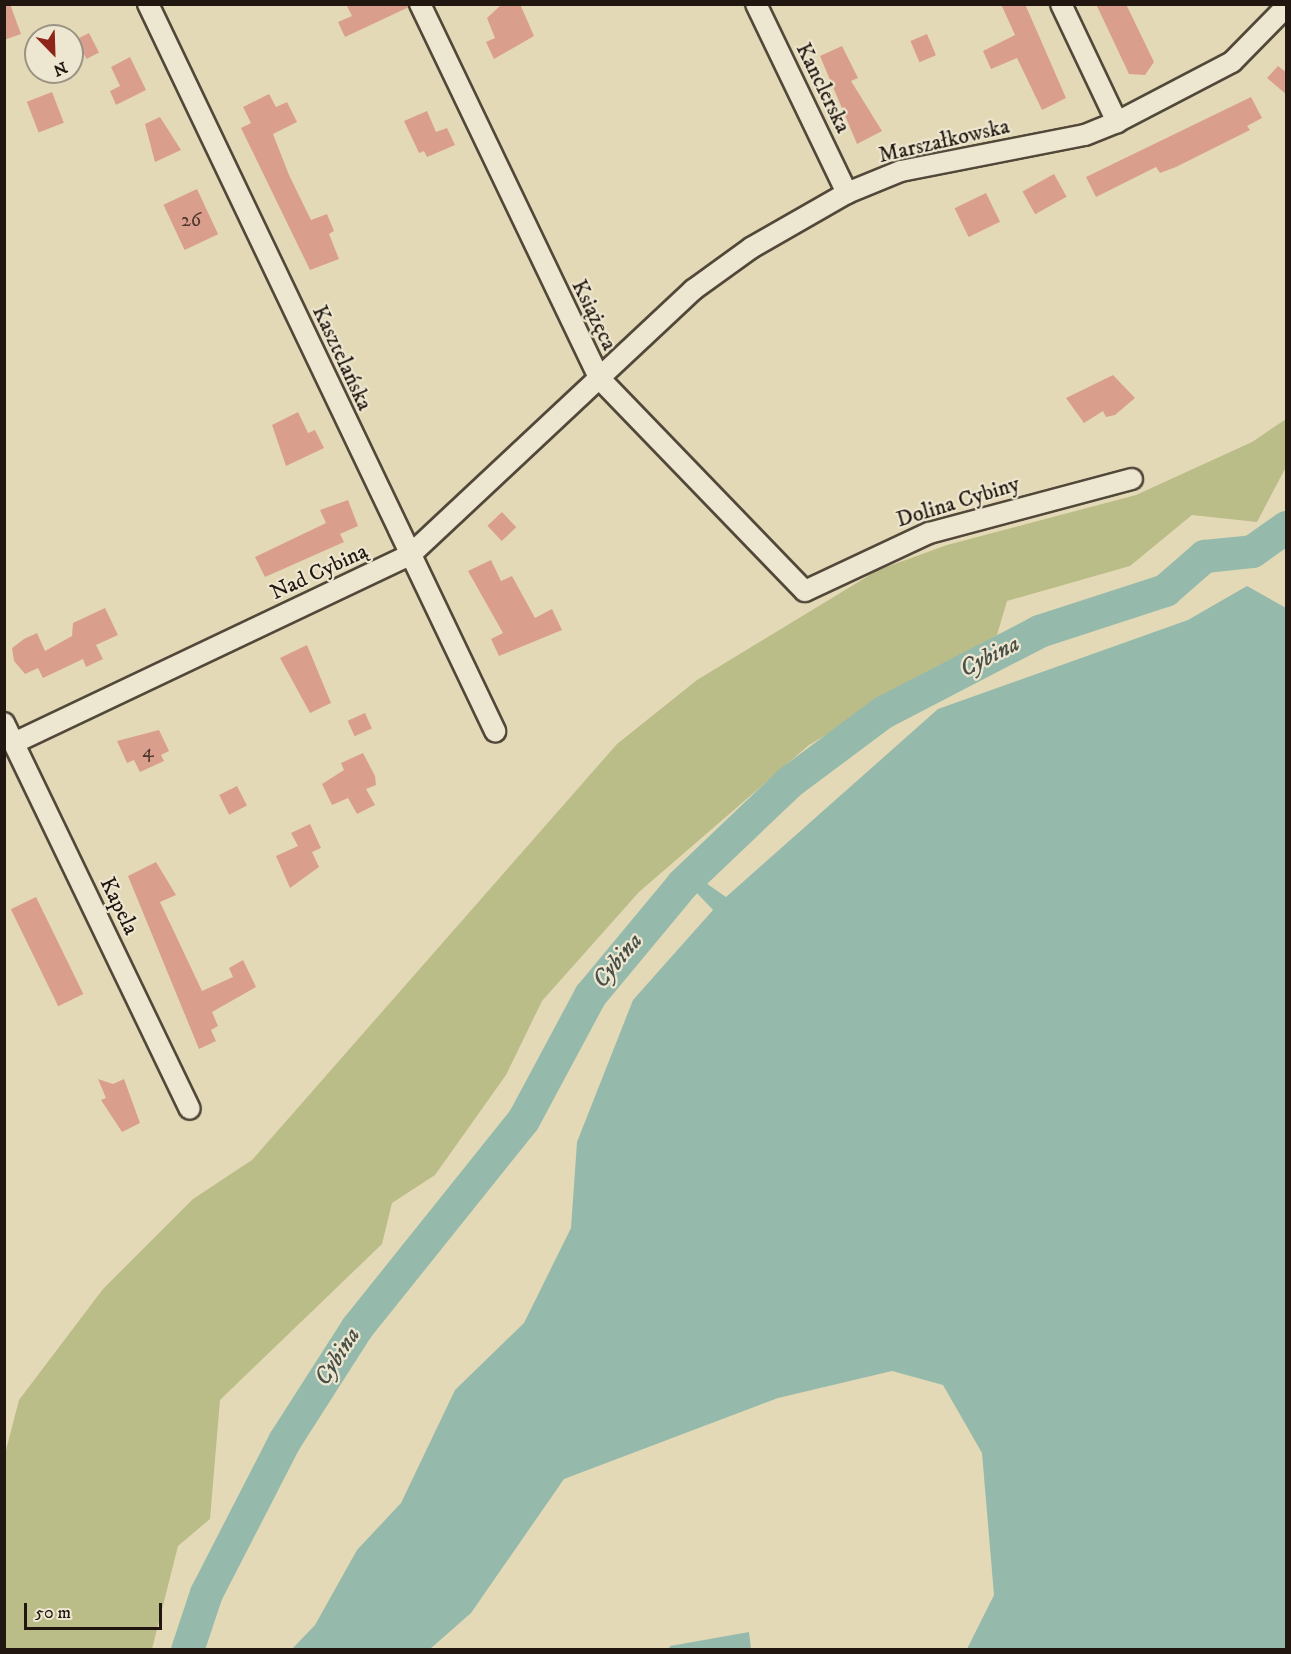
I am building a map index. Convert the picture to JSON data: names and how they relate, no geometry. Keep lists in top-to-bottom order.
{
  "streets": {
    "street": [
      "Kanclerska",
      "Marszałkowska",
      "Książęca",
      "Kasztelańska",
      "Dolina Cybiny",
      "Nad Cybiną",
      "Kapela"
    ]
  },
  "crossings": [
    ["Kanclerska", "Marszałkowska"],
    ["Marszałkowska", "Książęca"],
    ["Marszałkowska", "Nad Cybiną"],
    ["Książęca", "Dolina Cybiny"],
    ["Książęca", "Nad Cybiną"],
    ["Kasztelańska", "Nad Cybiną"],
    ["Nad Cybiną", "Kapela"]
  ],
  "water": ["Cybina"],
  "house_numbers": ["26", "4"],
  "scale_bar": "50 m",
  "north": "bottom right"
}
